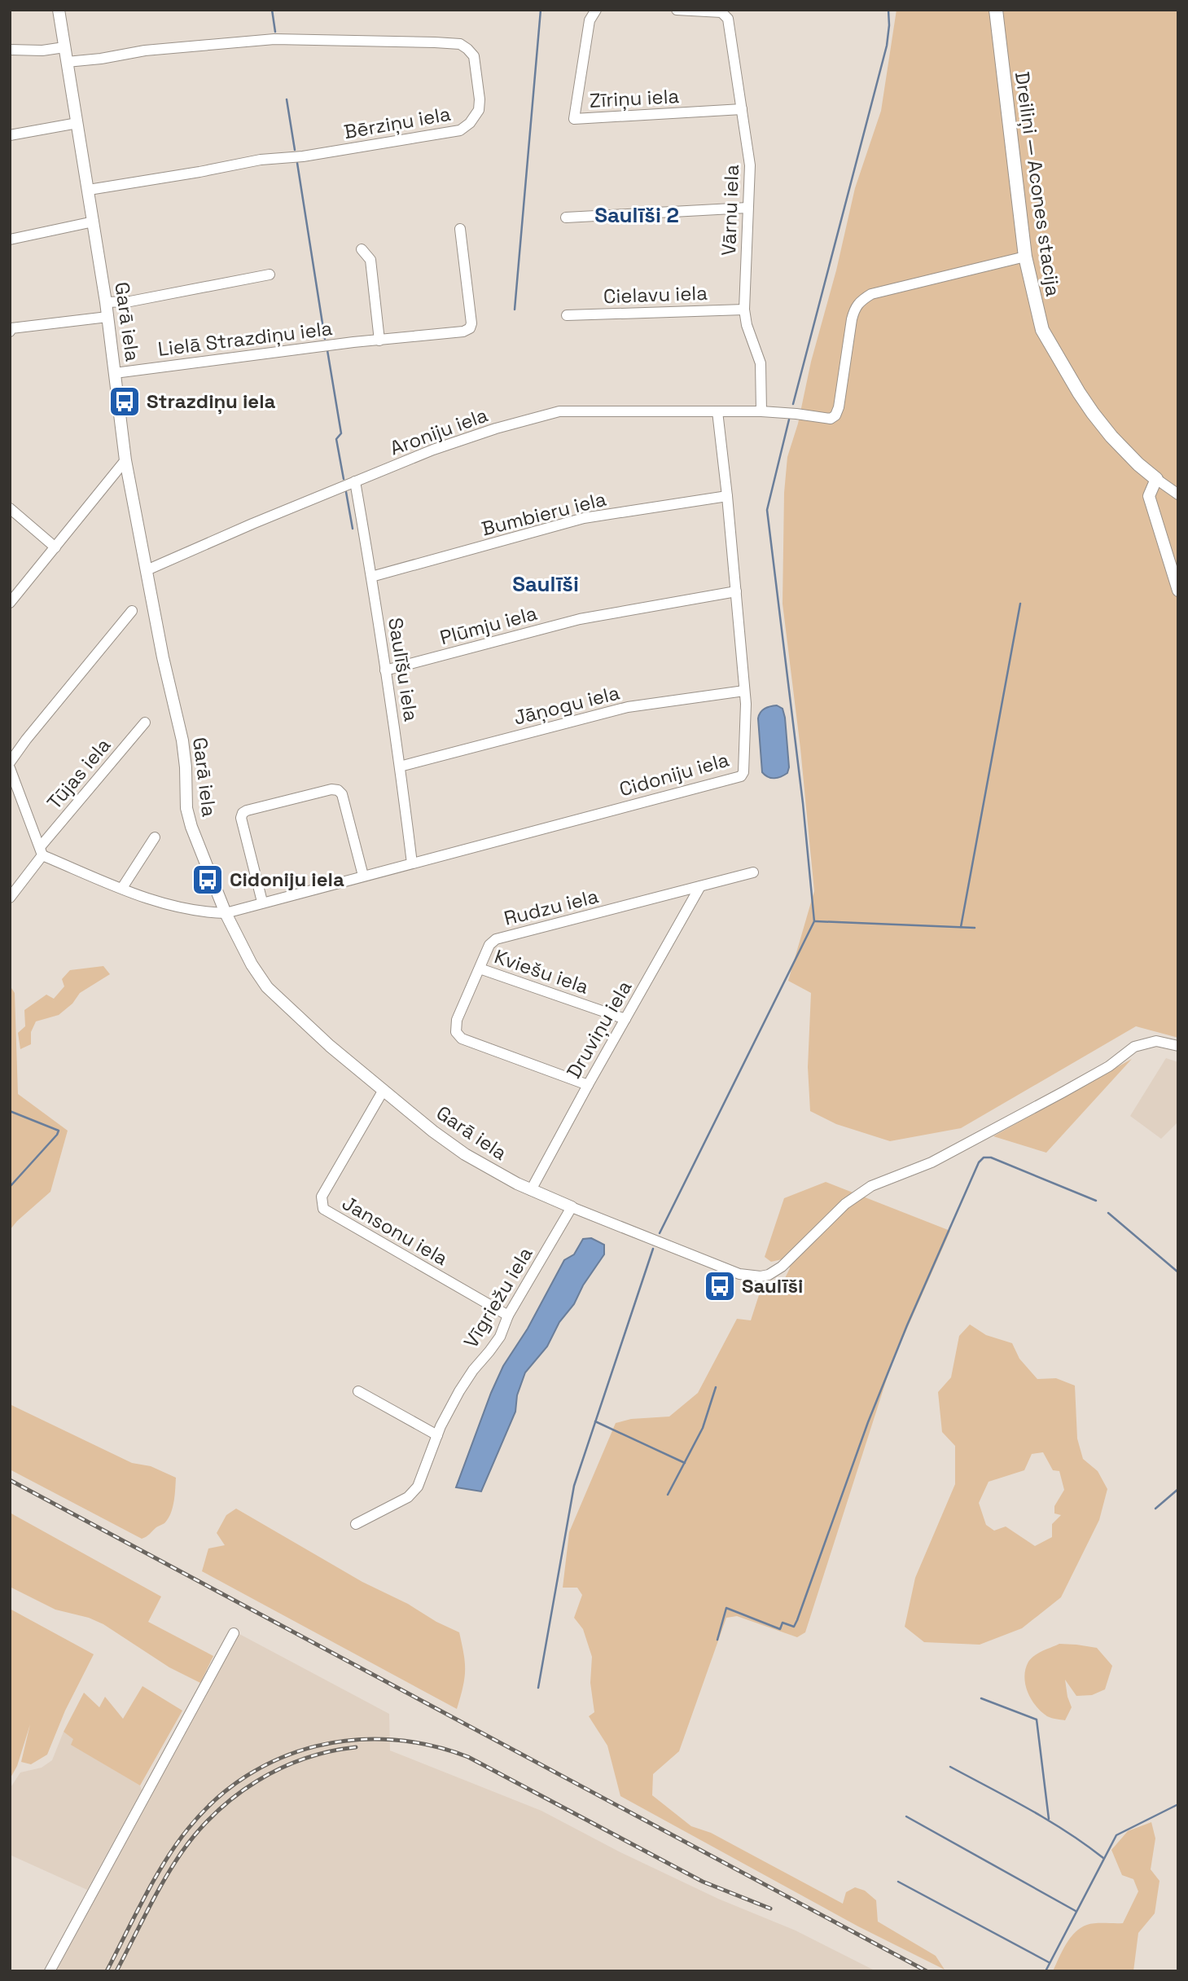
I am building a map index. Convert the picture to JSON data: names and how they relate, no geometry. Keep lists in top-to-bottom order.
{
  "streets": {
    "main road": ["Dreiliņi — Acones stacija"],
    "street": [
      "Zīriņu iela",
      "Bērziņu iela",
      "Vārnu iela",
      "Cielavu iela",
      "Garā iela",
      "Lielā Strazdiņu iela",
      "Aroniju iela",
      "Bumbieru iela",
      "Plūmju iela",
      "Saulīšu iela",
      "Jāņogu iela",
      "Tūjas iela",
      "Cidoniju iela",
      "Rudzu iela",
      "Kviešu iela",
      "Druviņu iela",
      "Jansonu iela",
      "Vīgriežu iela"
    ]
  },
  "crossings": [
    ["Zīriņu iela", "Vārnu iela"],
    ["Bērziņu iela", "Garā iela"],
    ["Dreiliņi — Acones stacija", "Aroniju iela"],
    ["Vārnu iela", "Cielavu iela"],
    ["Vārnu iela", "Aroniju iela"],
    ["Garā iela", "Lielā Strazdiņu iela"],
    ["Garā iela", "Aroniju iela"],
    ["Garā iela", "Cidoniju iela"],
    ["Garā iela", "Druviņu iela"],
    ["Garā iela", "Jansonu iela"],
    ["Garā iela", "Vīgriežu iela"],
    ["Aroniju iela", "Saulīšu iela"],
    ["Aroniju iela", "Cidoniju iela"],
    ["Bumbieru iela", "Saulīšu iela"],
    ["Bumbieru iela", "Cidoniju iela"],
    ["Plūmju iela", "Saulīšu iela"],
    ["Plūmju iela", "Cidoniju iela"],
    ["Saulīšu iela", "Jāņogu iela"],
    ["Saulīšu iela", "Cidoniju iela"],
    ["Jāņogu iela", "Cidoniju iela"],
    ["Tūjas iela", "Cidoniju iela"],
    ["Rudzu iela", "Kviešu iela"],
    ["Rudzu iela", "Druviņu iela"],
    ["Kviešu iela", "Druviņu iela"],
    ["Jansonu iela", "Vīgriežu iela"]
  ],
  "districts": ["Saulīši 2", "Saulīši"],
  "places": {
    "bus stop": ["Strazdiņu iela", "Cidoniju iela", "Saulīši"]
  }
}
